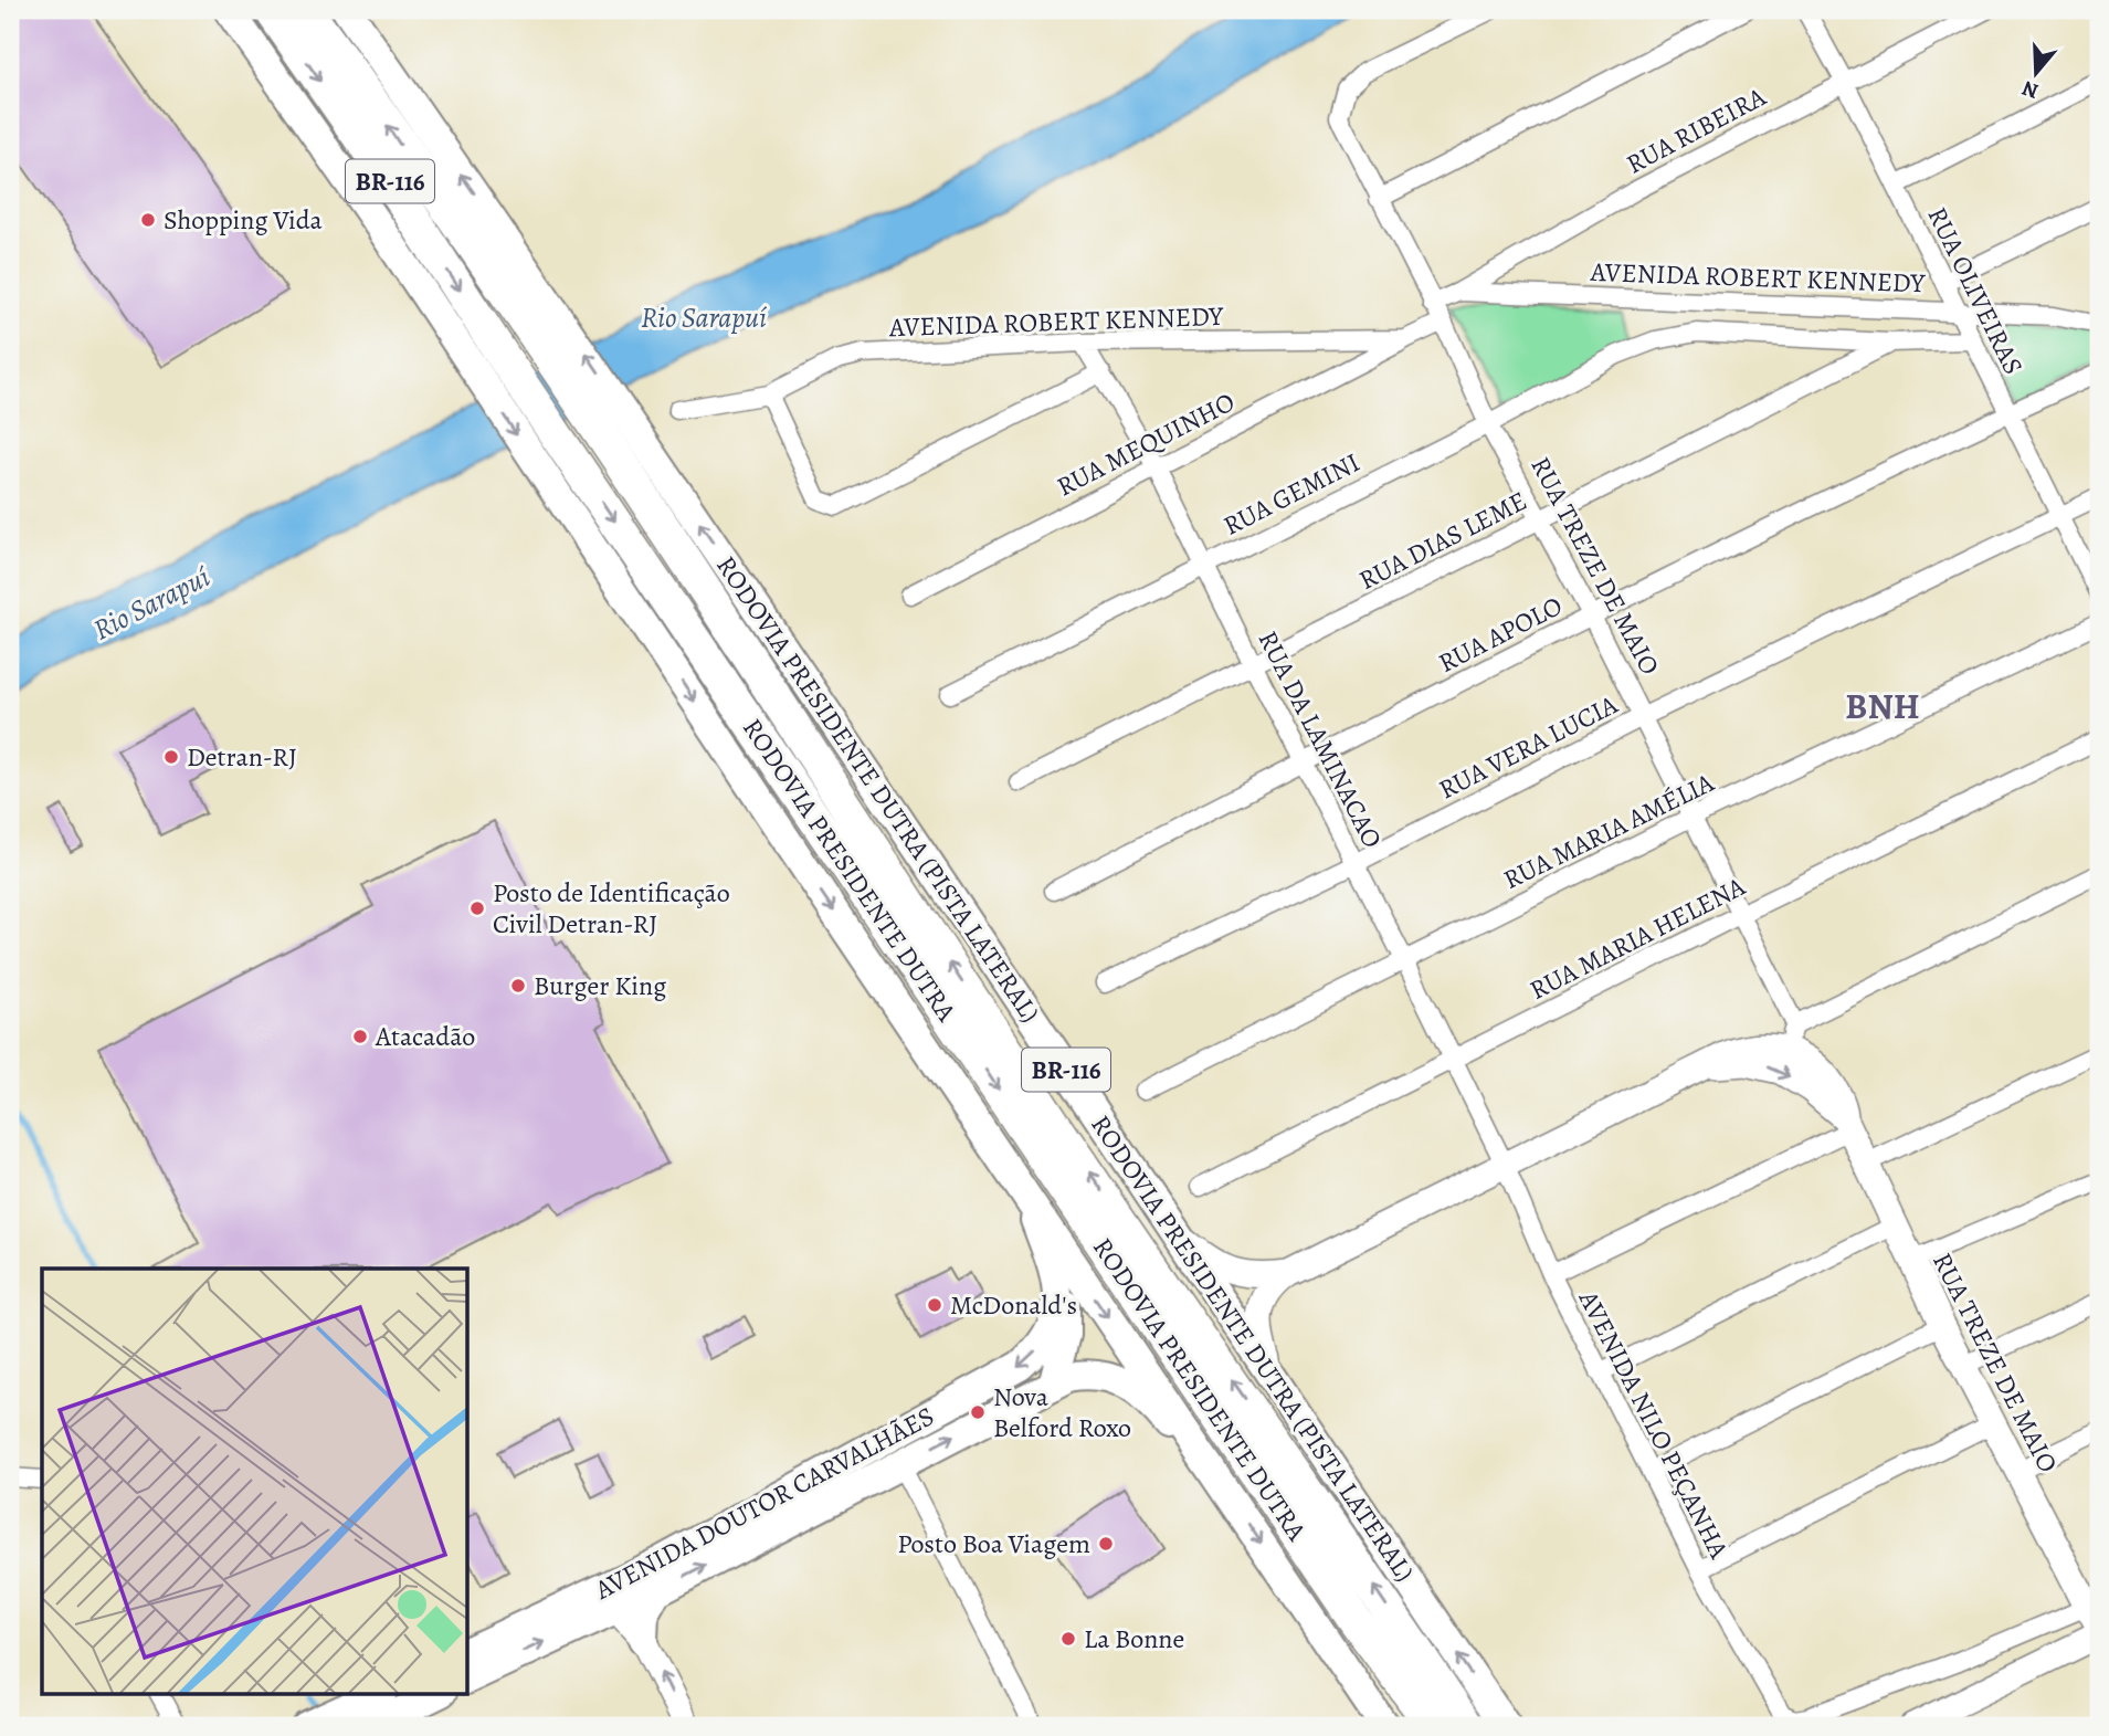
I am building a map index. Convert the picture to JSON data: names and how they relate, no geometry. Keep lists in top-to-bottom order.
{
  "streets": {
    "highway": ["BR-116", "RODOVIA PRESIDENTE DUTRA"],
    "main road": ["RUA TREZE DE MAIO", "RODOVIA PRESIDENTE DUTRA (PISTA LATERAL)", "AVENIDA DOUTOR CARVALHÃES"],
    "street": [
      "RUA RIBEIRA",
      "AVENIDA ROBERT KENNEDY",
      "RUA OLIVEIRAS",
      "RUA MEQUINHO",
      "RUA GEMINI",
      "RUA DIAS LEME",
      "RUA APOLO",
      "RUA DA LAMINACAO",
      "RUA VERA LUCIA",
      "RUA MARIA AMÉLIA",
      "RUA MARIA HELENA",
      "AVENIDA NILO PEÇANHA"
    ]
  },
  "crossings": [
    ["RUA RIBEIRA", "AVENIDA ROBERT KENNEDY"],
    ["RUA RIBEIRA", "RUA OLIVEIRAS"],
    ["RUA RIBEIRA", "RUA TREZE DE MAIO"],
    ["BR-116", "RODOVIA PRESIDENTE DUTRA"],
    ["AVENIDA ROBERT KENNEDY", "RUA OLIVEIRAS"],
    ["AVENIDA ROBERT KENNEDY", "RUA MEQUINHO"],
    ["AVENIDA ROBERT KENNEDY", "RUA TREZE DE MAIO"],
    ["AVENIDA ROBERT KENNEDY", "RUA DA LAMINACAO"],
    ["RUA OLIVEIRAS", "RUA APOLO"],
    ["RUA OLIVEIRAS", "RUA VERA LUCIA"],
    ["RUA MEQUINHO", "RUA DA LAMINACAO"],
    ["RUA GEMINI", "RUA DIAS LEME"],
    ["RUA GEMINI", "RUA TREZE DE MAIO"],
    ["RUA GEMINI", "RUA DA LAMINACAO"],
    ["RUA DIAS LEME", "RUA TREZE DE MAIO"],
    ["RUA DIAS LEME", "RUA DA LAMINACAO"],
    ["RUA TREZE DE MAIO", "RUA APOLO"],
    ["RUA TREZE DE MAIO", "RUA VERA LUCIA"],
    ["RUA TREZE DE MAIO", "RUA MARIA AMÉLIA"],
    ["RUA TREZE DE MAIO", "RUA MARIA HELENA"],
    ["RUA TREZE DE MAIO", "AVENIDA NILO PEÇANHA"],
    ["RUA APOLO", "RUA DA LAMINACAO"],
    ["RUA DA LAMINACAO", "RUA VERA LUCIA"],
    ["RUA DA LAMINACAO", "RUA MARIA AMÉLIA"],
    ["RUA DA LAMINACAO", "RUA MARIA HELENA"],
    ["RUA DA LAMINACAO", "AVENIDA NILO PEÇANHA"]
  ],
  "districts": ["BNH"],
  "water": ["Rio Sarapuí"],
  "places": [
    "Shopping Vida",
    "Detran-RJ",
    "Posto de Identificação Civil Detran-RJ",
    "Burger King",
    "Atacadão",
    "McDonald's",
    "Nova Belford Roxo",
    "Posto Boa Viagem",
    "La Bonne"
  ],
  "north": "bottom"
}
